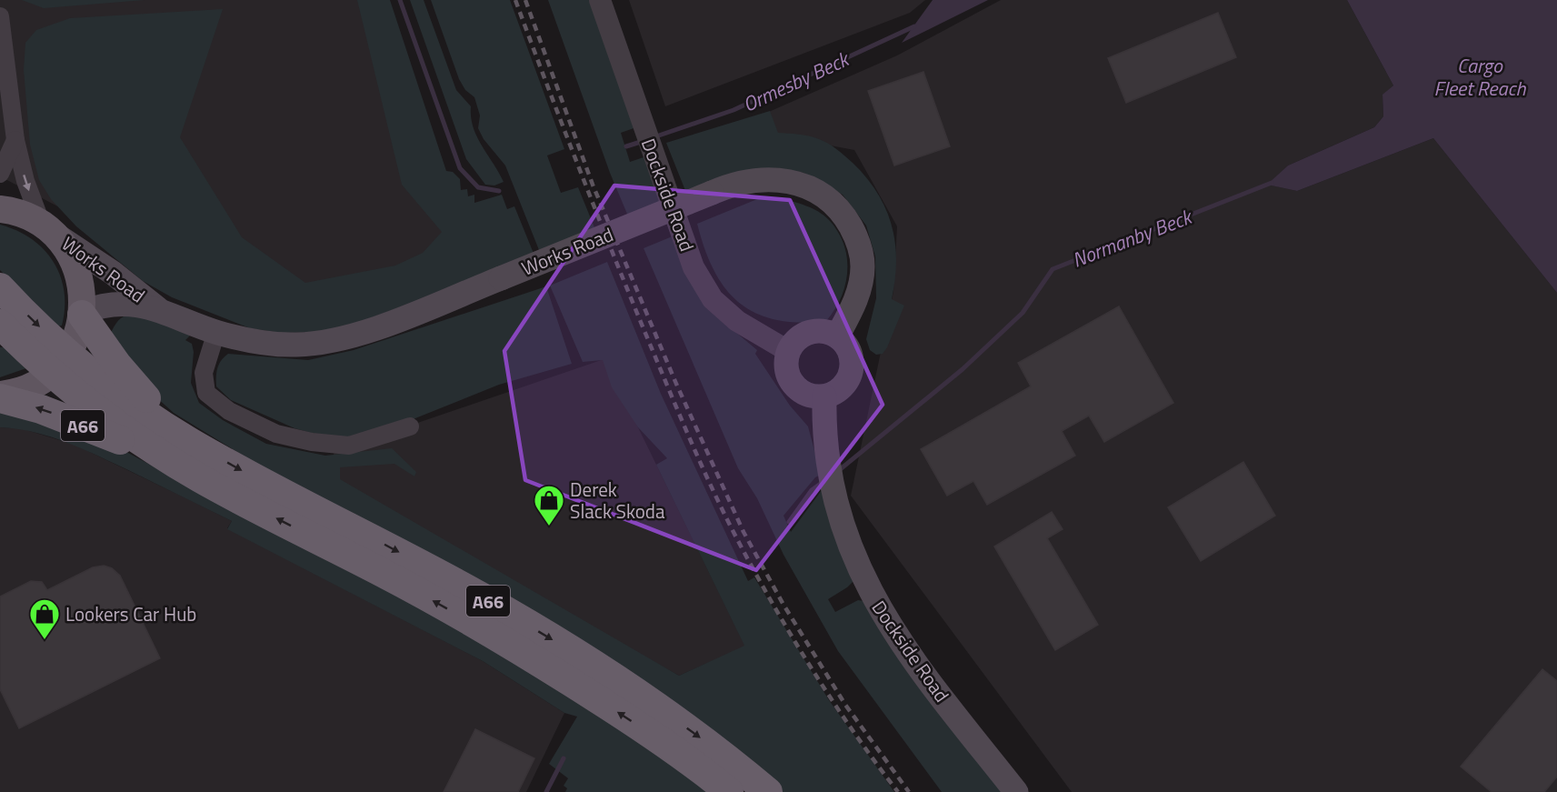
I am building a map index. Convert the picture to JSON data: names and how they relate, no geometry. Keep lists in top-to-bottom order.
{
  "streets": {
    "highway": ["A66"],
    "main road": ["Dockside Road", "Works Road"]
  },
  "crossings": [
    ["Dockside Road", "Works Road"],
    ["Works Road", "A66"]
  ],
  "water": ["Cargo Fleet Reach", "Ormesby Beck", "Normanby Beck"],
  "places": {
    "shop": ["Derek Slack Skoda", "Lookers Car Hub"]
  }
}
